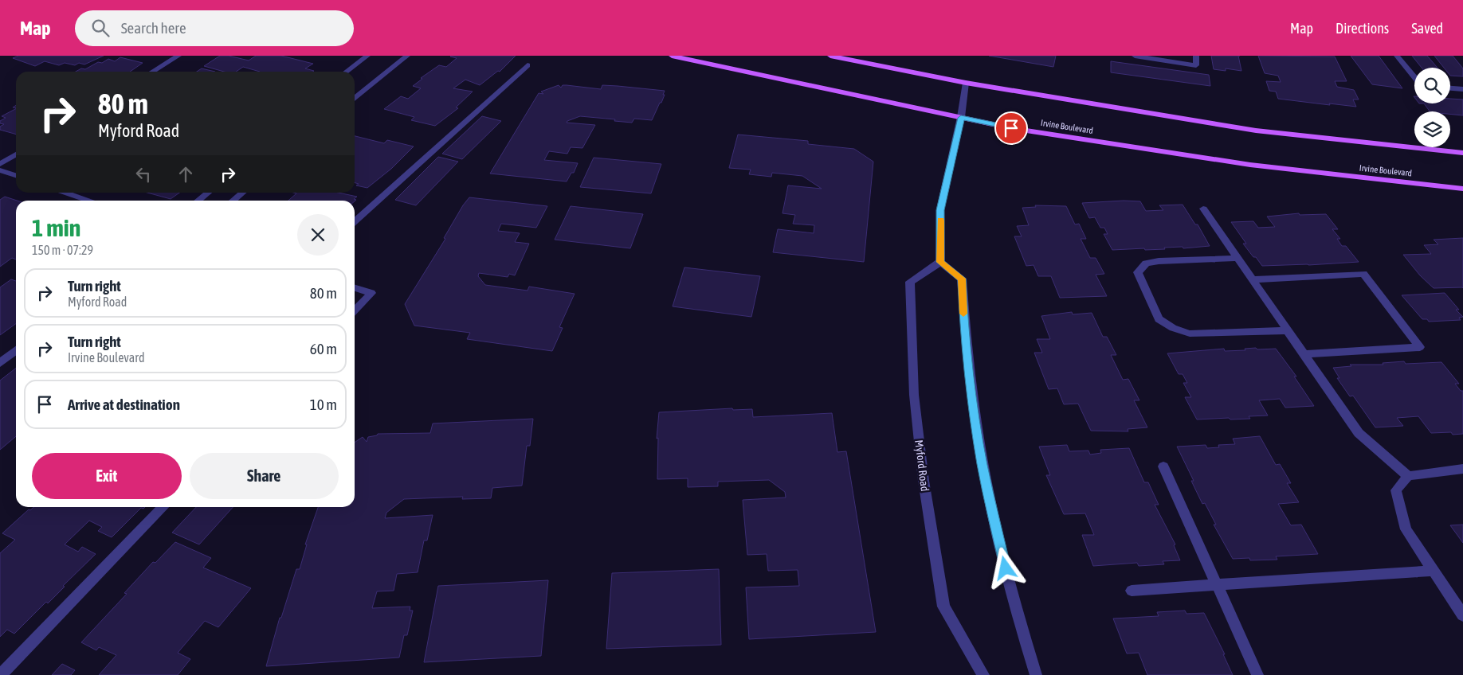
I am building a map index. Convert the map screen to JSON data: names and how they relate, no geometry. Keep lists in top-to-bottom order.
{
  "streets": {
    "main road": ["Irvine Boulevard"],
    "street": ["Myford Road"]
  },
  "page": {
    "header": "Map",
    "search": "Search here",
    "nav": ["Map", "Directions", "Saved"],
    "turn": ["80 m", "Myford Road"],
    "heading": ["1 min", "150 m · 07:29"],
    "list": [
      {
        "name": "Turn right",
        "note": "Myford Road",
        "value": "80 m"
      },
      {
        "name": "Turn right",
        "note": "Irvine Boulevard",
        "value": "60 m"
      },
      {
        "name": "Arrive at destination",
        "value": "10 m"
      }
    ],
    "buttons": ["Exit", "Share"]
  }
}
